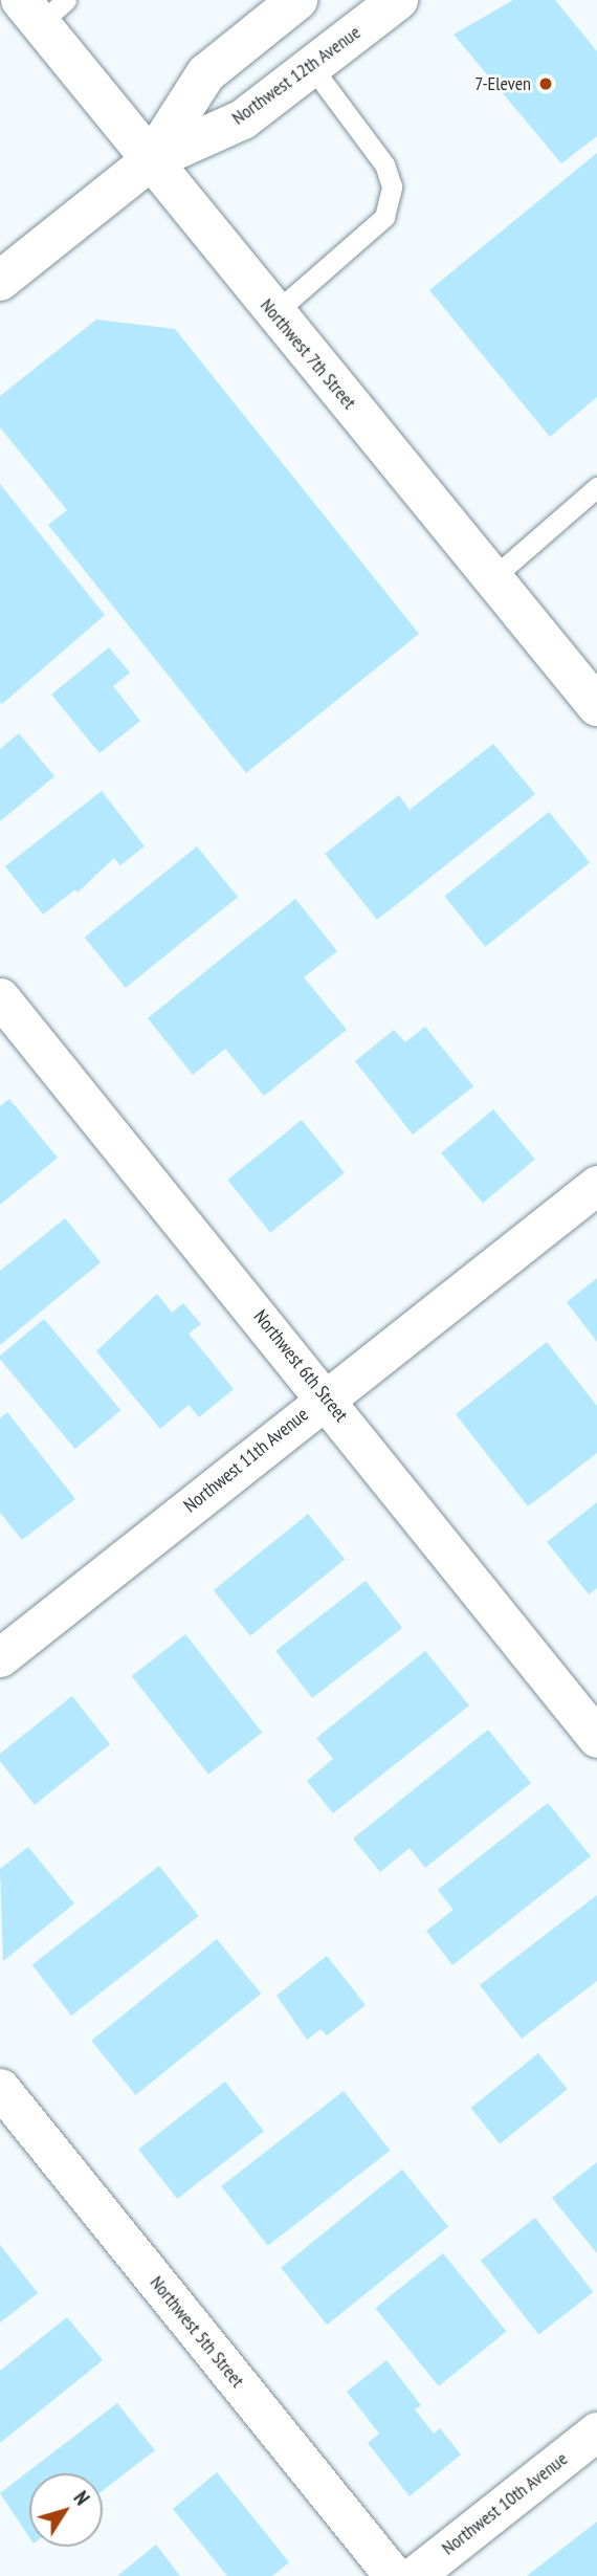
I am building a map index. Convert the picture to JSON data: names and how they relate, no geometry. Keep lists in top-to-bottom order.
{
  "streets": {
    "main road": ["Northwest 12th Avenue", "Northwest 7th Street"],
    "street": [
      "Northwest 6th Street",
      "Northwest 11th Avenue",
      "Northwest 5th Street",
      "Northwest 10th Avenue"
    ]
  },
  "crossings": [
    ["Northwest 12th Avenue", "Northwest 7th Street"],
    ["Northwest 6th Street", "Northwest 11th Avenue"]
  ],
  "places": ["7-Eleven"],
  "north": "top right"
}
